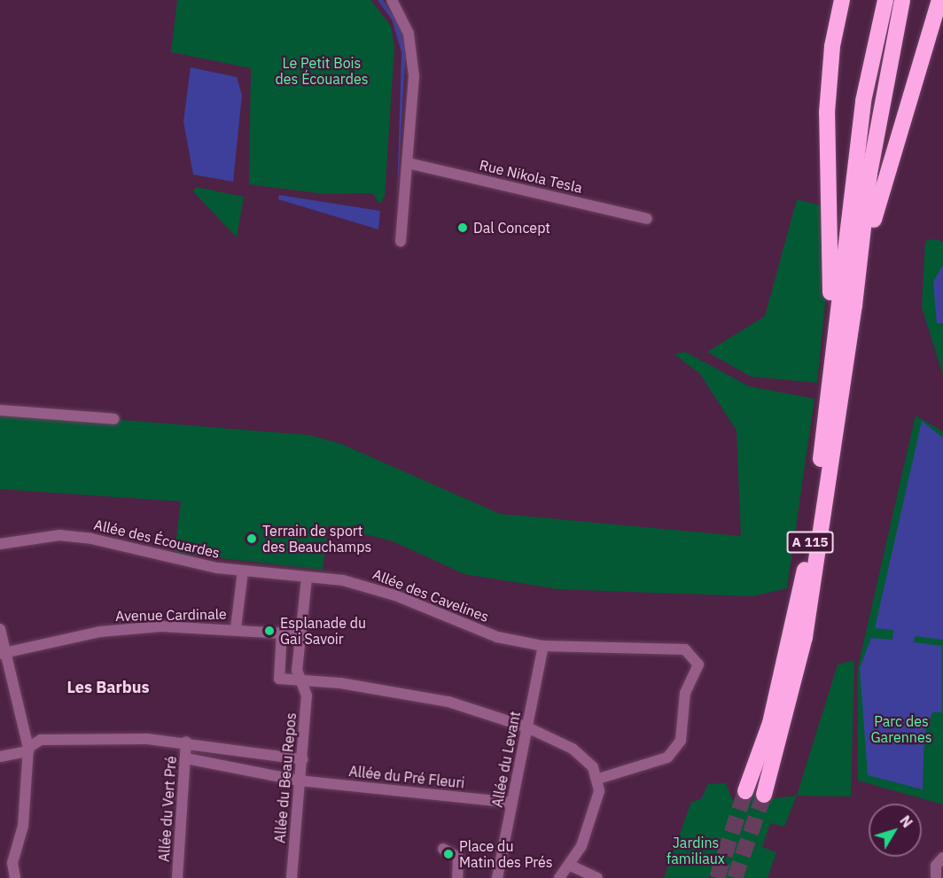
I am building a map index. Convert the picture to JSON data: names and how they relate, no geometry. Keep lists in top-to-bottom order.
{
  "streets": {
    "highway": ["A 115"],
    "street": [
      "Rue Nikola Tesla",
      "Allée des Écouardes",
      "Allée des Cavelines",
      "Avenue Cardinale",
      "Allée du Levant",
      "Allée du Pré Fleuri",
      "Allée du Beau Repos",
      "Allée du Vert Pré"
    ]
  },
  "crossings": [
    ["Allée des Écouardes", "Allée des Cavelines"],
    ["Allée des Cavelines", "Allée du Levant"],
    ["Avenue Cardinale", "Allée du Beau Repos"],
    ["Allée du Levant", "Allée du Pré Fleuri"],
    ["Allée du Pré Fleuri", "Allée du Beau Repos"],
    ["Allée du Pré Fleuri", "Allée du Vert Pré"]
  ],
  "districts": ["Les Barbus"],
  "parks": ["Le Petit Bois des Écouardes", "Parc des Garennes", "Jardins familiaux"],
  "places": [
    "Dal Concept",
    "Terrain de sport des Beauchamps",
    "Esplanade du Gai Savoir",
    "Place du Matin des Prés"
  ],
  "north": "top right"
}
